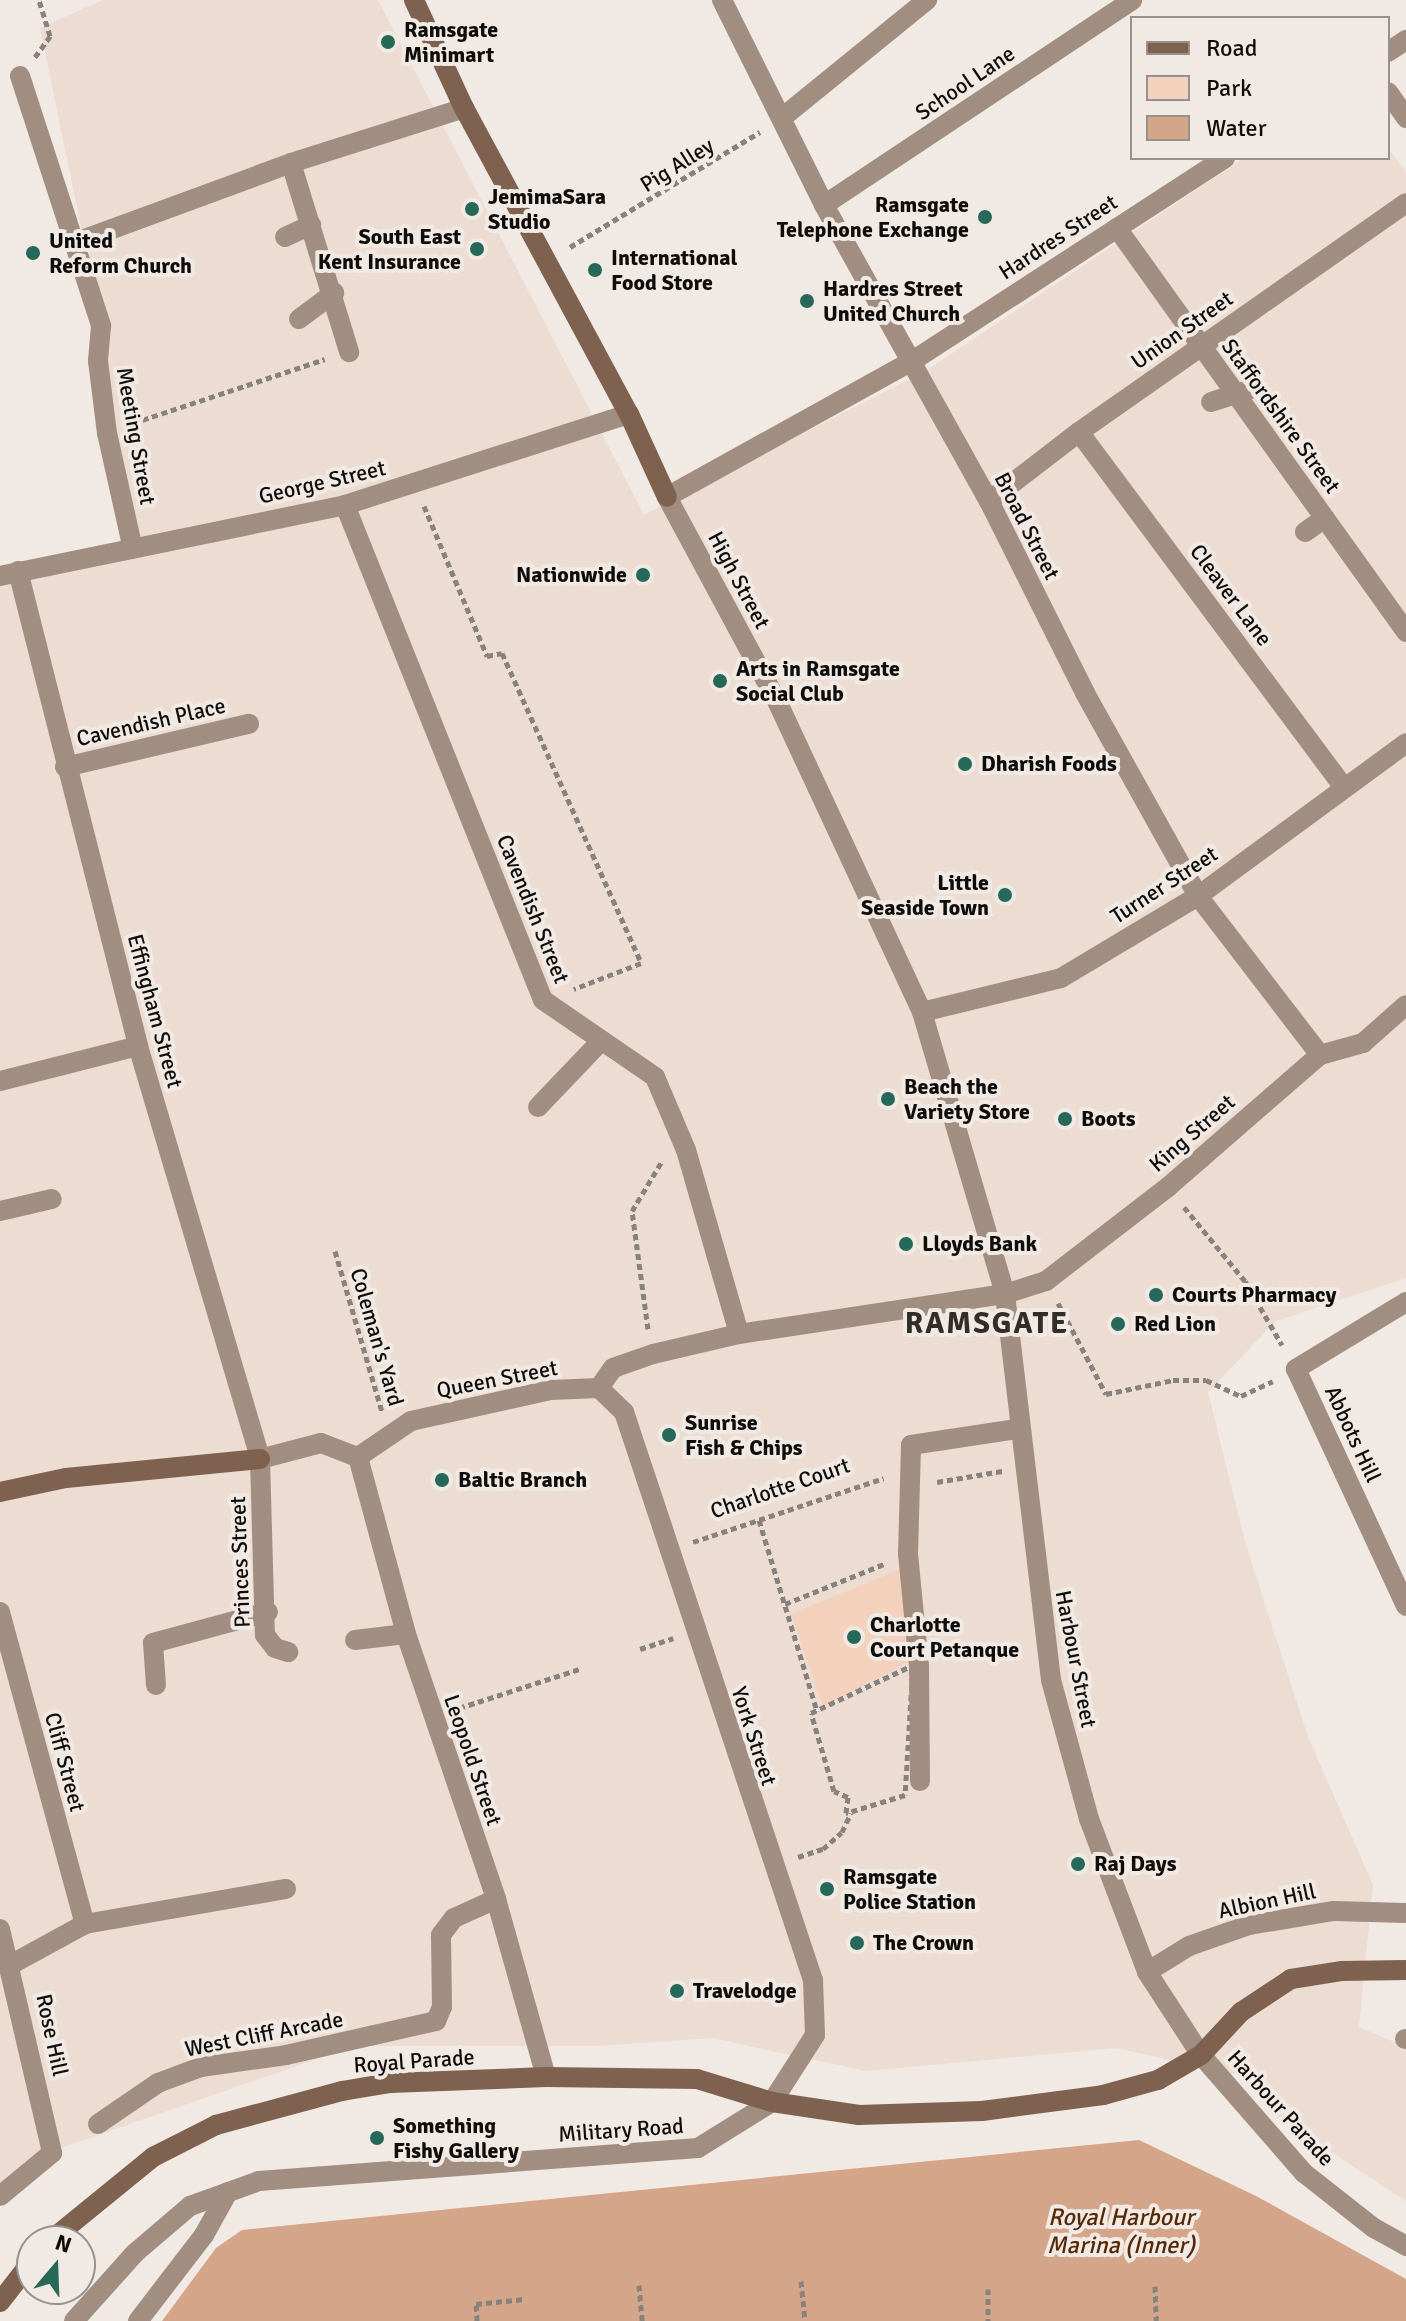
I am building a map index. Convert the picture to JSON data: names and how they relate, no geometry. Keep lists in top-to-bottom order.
{
  "streets": {
    "main road": ["High Street", "Royal Parade"],
    "street": [
      "School Lane",
      "Hardres Street",
      "Union Street",
      "Staffordshire Street",
      "Meeting Street",
      "George Street",
      "Broad Street",
      "Cleaver Lane",
      "Cavendish Place",
      "Turner Street",
      "Cavendish Street",
      "Effingham Street",
      "King Street",
      "Queen Street",
      "Abbots Hill",
      "Princes Street",
      "Harbour Street",
      "York Street",
      "Leopold Street",
      "Cliff Street",
      "Albion Hill",
      "West Cliff Arcade",
      "Rose Hill",
      "Harbour Parade",
      "Military Road"
    ],
    "path": ["Pig Alley", "Coleman's Yard", "Charlotte Court"]
  },
  "crossings": [
    ["School Lane", "Broad Street"],
    ["Pig Alley", "Broad Street"],
    ["Pig Alley", "High Street"],
    ["Hardres Street", "Staffordshire Street"],
    ["Hardres Street", "Broad Street"],
    ["Hardres Street", "High Street"],
    ["Union Street", "Staffordshire Street"],
    ["Union Street", "Broad Street"],
    ["Union Street", "Cleaver Lane"],
    ["Meeting Street", "George Street"],
    ["George Street", "High Street"],
    ["George Street", "Cavendish Street"],
    ["George Street", "Effingham Street"],
    ["Broad Street", "Turner Street"],
    ["Broad Street", "King Street"],
    ["High Street", "Turner Street"],
    ["High Street", "King Street"],
    ["High Street", "Harbour Street"],
    ["Cleaver Lane", "Turner Street"],
    ["Cavendish Place", "Effingham Street"],
    ["Effingham Street", "Princes Street"],
    ["King Street", "Harbour Street"],
    ["Coleman's Yard", "Queen Street"],
    ["Queen Street", "York Street"],
    ["Queen Street", "Leopold Street"],
    ["Charlotte Court", "Harbour Street"],
    ["Charlotte Court", "York Street"],
    ["Harbour Street", "Albion Hill"],
    ["Harbour Street", "Harbour Parade"],
    ["York Street", "Royal Parade"],
    ["York Street", "Military Road"],
    ["Leopold Street", "West Cliff Arcade"],
    ["Leopold Street", "Royal Parade"],
    ["Royal Parade", "Military Road"]
  ],
  "districts": ["RAMSGATE"],
  "water": ["Royal Harbour Marina (Inner)"],
  "places": [
    "Ramsgate Minimart",
    "JemimaSara Studio",
    "Ramsgate Telephone Exchange",
    "South East Kent Insurance",
    "United Reform Church",
    "International Food Store",
    "Hardres Street United Church",
    "Nationwide",
    "Arts in Ramsgate Social Club",
    "Dharish Foods",
    "Little Seaside Town",
    "Beach the Variety Store",
    "Boots",
    "Lloyds Bank",
    "Courts Pharmacy",
    "Red Lion",
    "Sunrise Fish & Chips",
    "Baltic Branch",
    "Charlotte Court Petanque",
    "Raj Days",
    "Ramsgate Police Station",
    "The Crown",
    "Travelodge",
    "Something Fishy Gallery"
  ],
  "legend": ["Road", "Park", "Water"],
  "north": "top"
}
